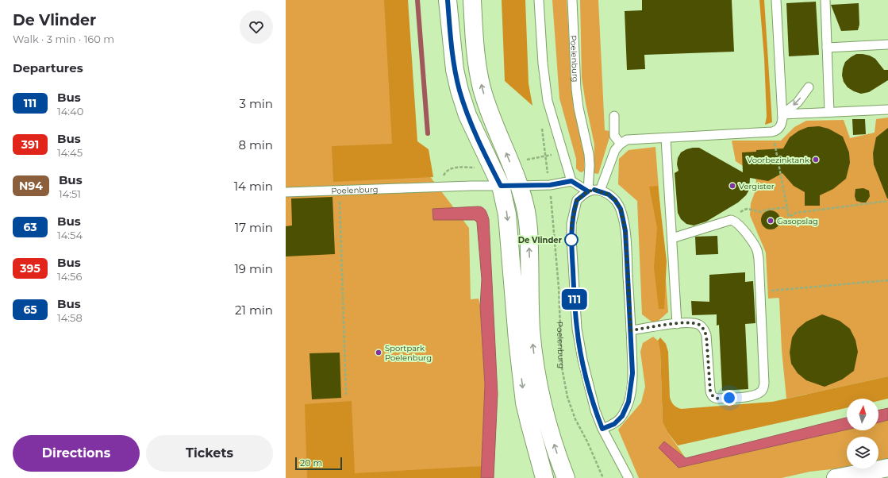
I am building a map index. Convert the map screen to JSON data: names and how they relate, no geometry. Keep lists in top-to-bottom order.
{
  "streets": {
    "lane": ["Poelenburg"]
  },
  "places": [
    "Voorbezinktank",
    "Vergister",
    "Gasopslag",
    "De Vlinder",
    "Sportpark Poelenburg"
  ],
  "lines": ["bus line 111"],
  "scale_bar": "20 m",
  "north": "top",
  "page": {
    "heading": [
      ["De Vlinder", "Walk · 3 min · 160 m"],
      "Departures"
    ],
    "on_map": "111",
    "list": [
      {
        "mark": "111",
        "name": "Bus",
        "note": "14:40",
        "value": "3 min"
      },
      {
        "mark": "391",
        "name": "Bus",
        "note": "14:45",
        "value": "8 min"
      },
      {
        "mark": "N94",
        "name": "Bus",
        "note": "14:51",
        "value": "14 min"
      },
      {
        "mark": "63",
        "name": "Bus",
        "note": "14:54",
        "value": "17 min"
      },
      {
        "mark": "395",
        "name": "Bus",
        "note": "14:56",
        "value": "19 min"
      },
      {
        "mark": "65",
        "name": "Bus",
        "note": "14:58",
        "value": "21 min"
      }
    ],
    "buttons": ["Directions", "Tickets"],
    "scale": "20 m"
  }
}
